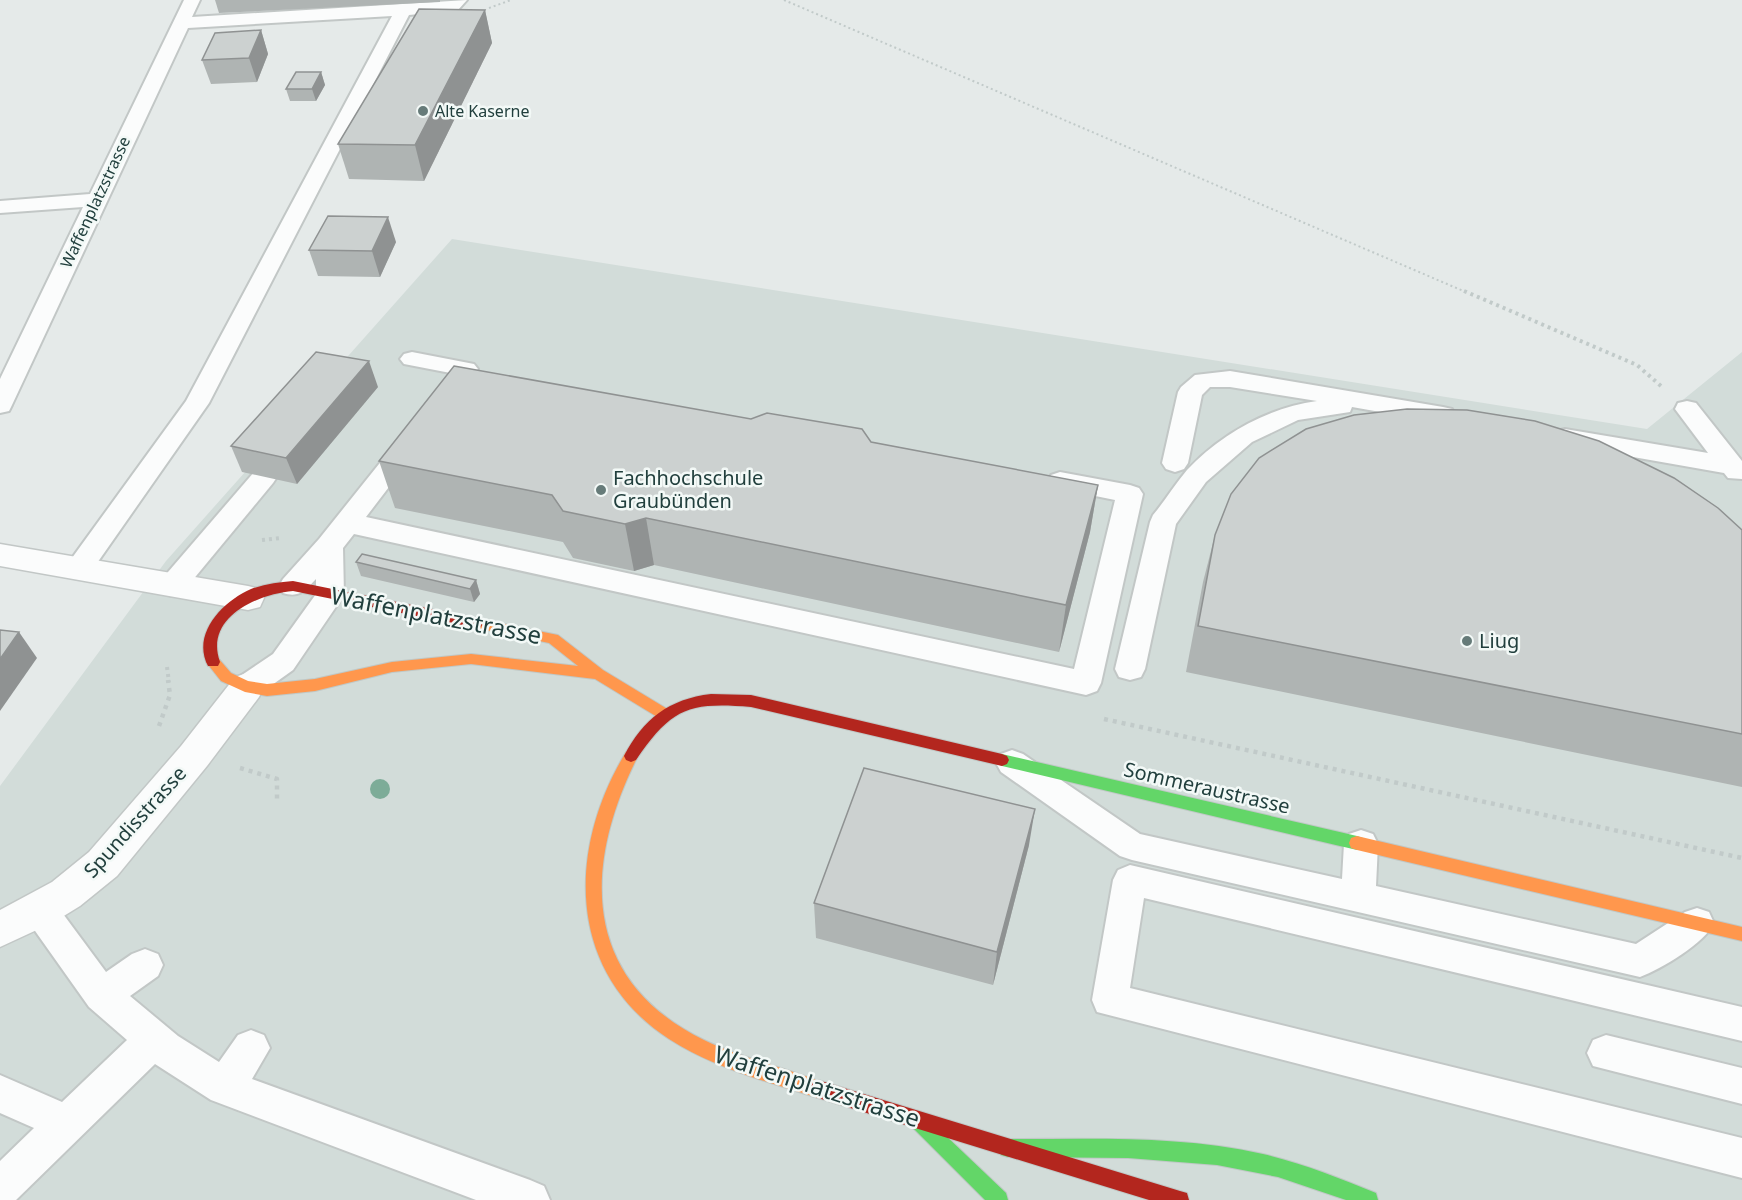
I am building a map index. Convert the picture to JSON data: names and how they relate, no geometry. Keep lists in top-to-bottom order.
{
  "streets": {
    "main road": ["Waffenplatzstrasse", "Sommeraustrasse"],
    "street": ["Spundisstrasse"]
  },
  "crossings": [
    ["Waffenplatzstrasse", "Sommeraustrasse"]
  ],
  "places": ["Alte Kaserne", "Fachhochschule Graubünden", "Liug"]
}
